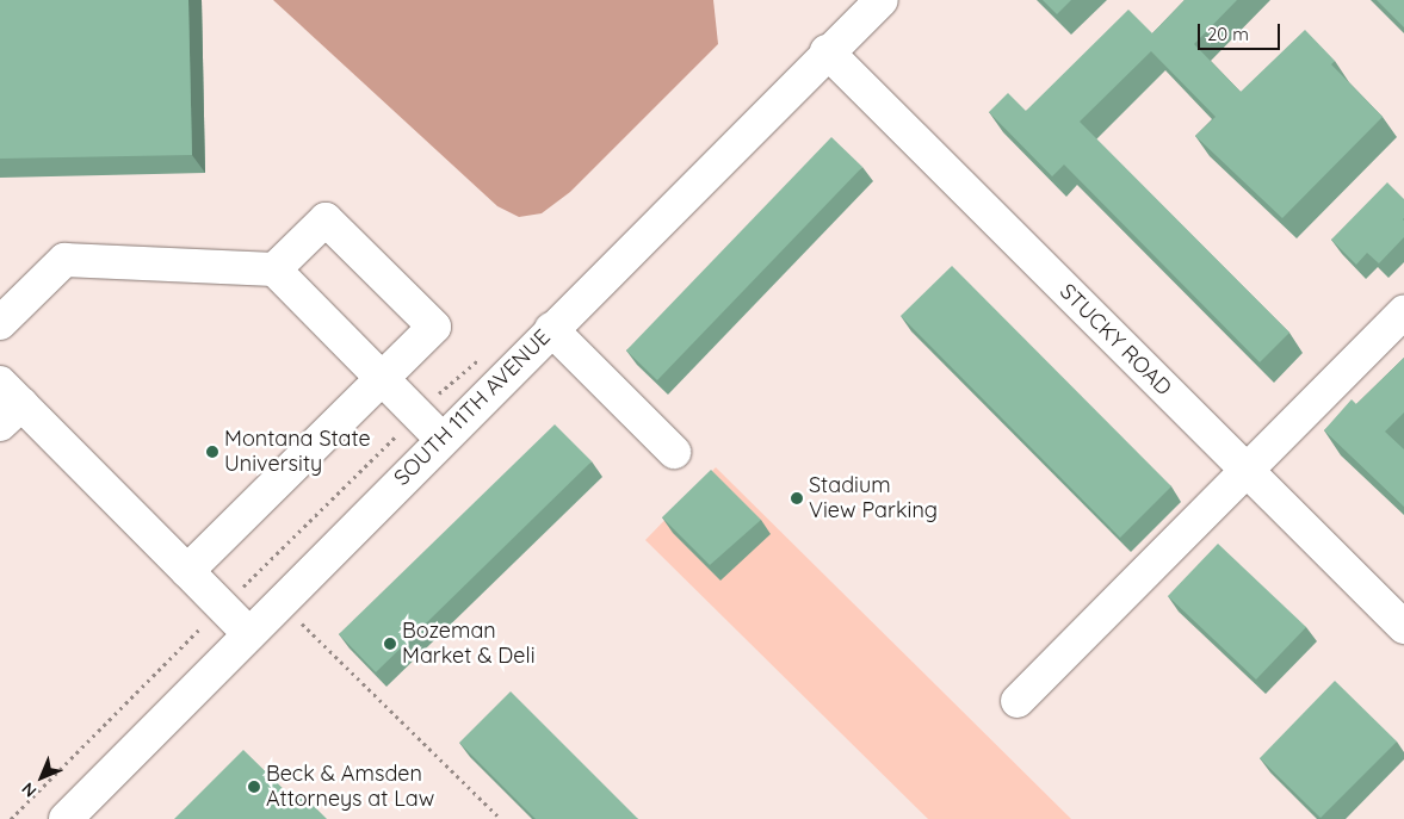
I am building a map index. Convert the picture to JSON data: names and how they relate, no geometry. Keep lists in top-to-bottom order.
{
  "streets": {
    "street": ["STUCKY ROAD", "SOUTH 11TH AVENUE"]
  },
  "crossings": [
    ["STUCKY ROAD", "SOUTH 11TH AVENUE"]
  ],
  "places": [
    "Montana State University",
    "Stadium View Parking",
    "Bozeman Market & Deli",
    "Beck & Amsden Attorneys at Law"
  ],
  "scale_bar": "20 m",
  "north": "bottom left"
}
